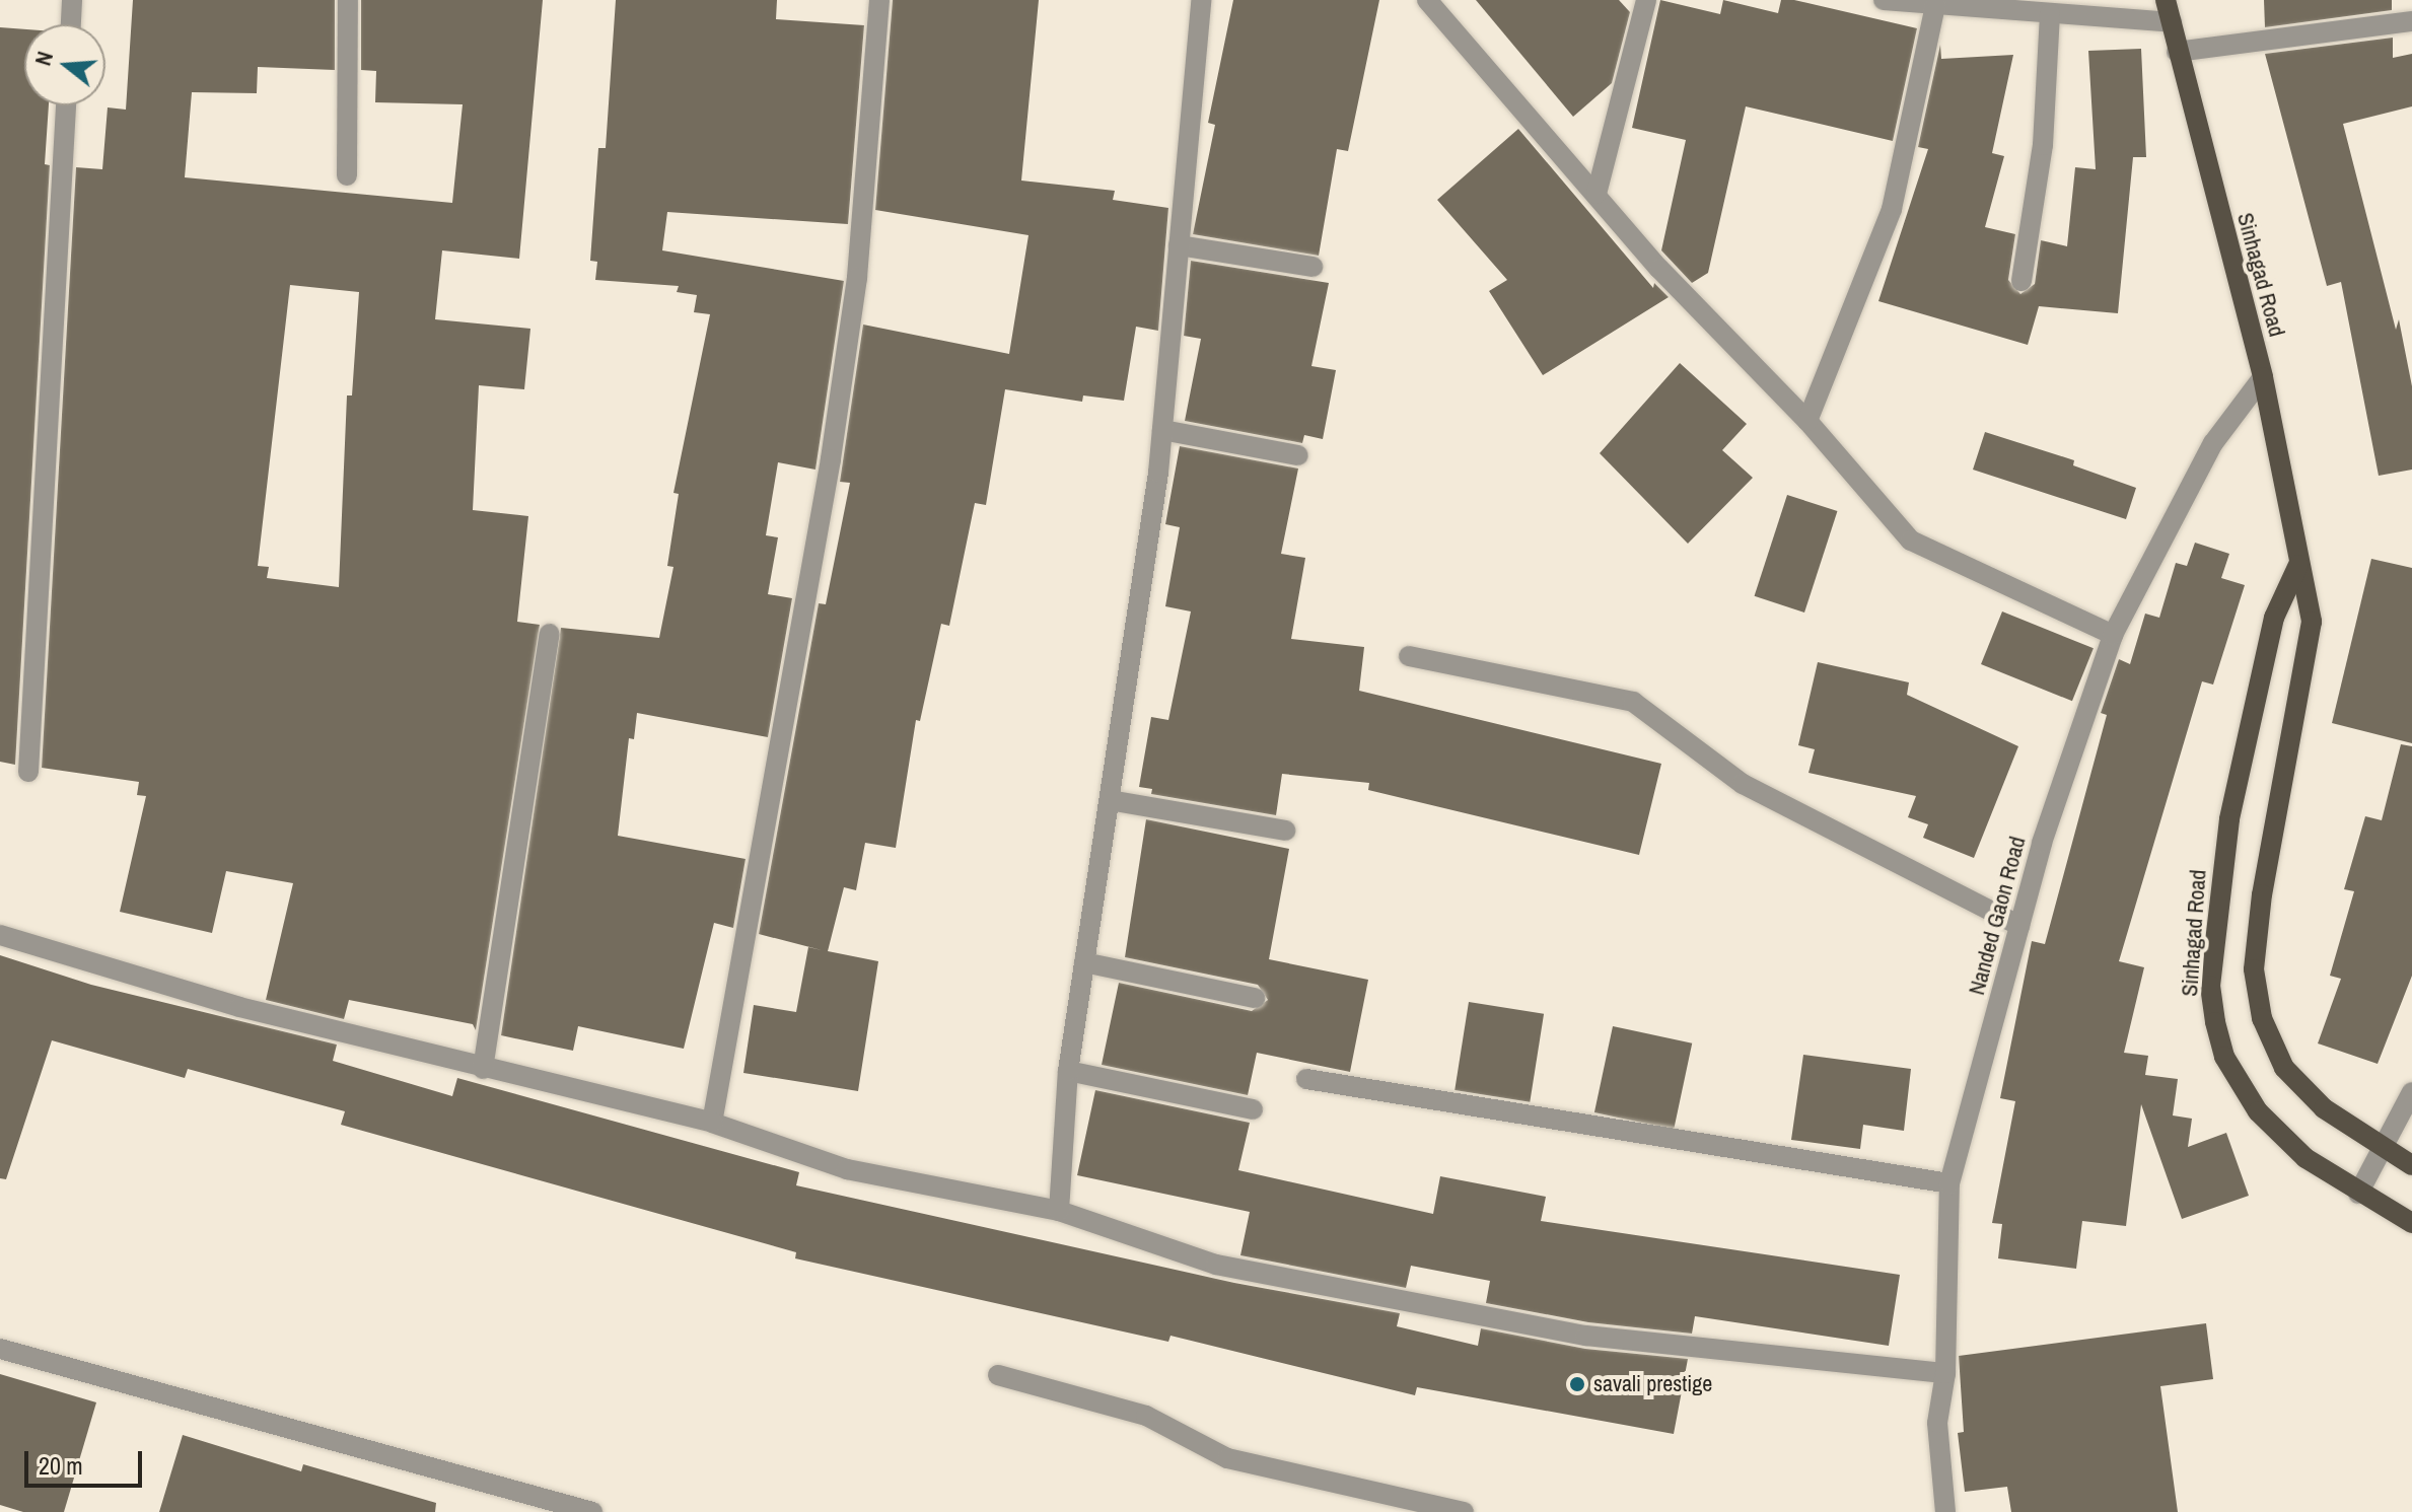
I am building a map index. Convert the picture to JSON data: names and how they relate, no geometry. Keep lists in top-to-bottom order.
{
  "streets": {
    "main road": ["Sinhagad Road"],
    "street": ["Nanded Gaon Road"]
  },
  "crossings": [
    ["Sinhagad Road", "Nanded Gaon Road"]
  ],
  "places": ["savali prestige"],
  "scale_bar": "20 m",
  "north": "left"
}
